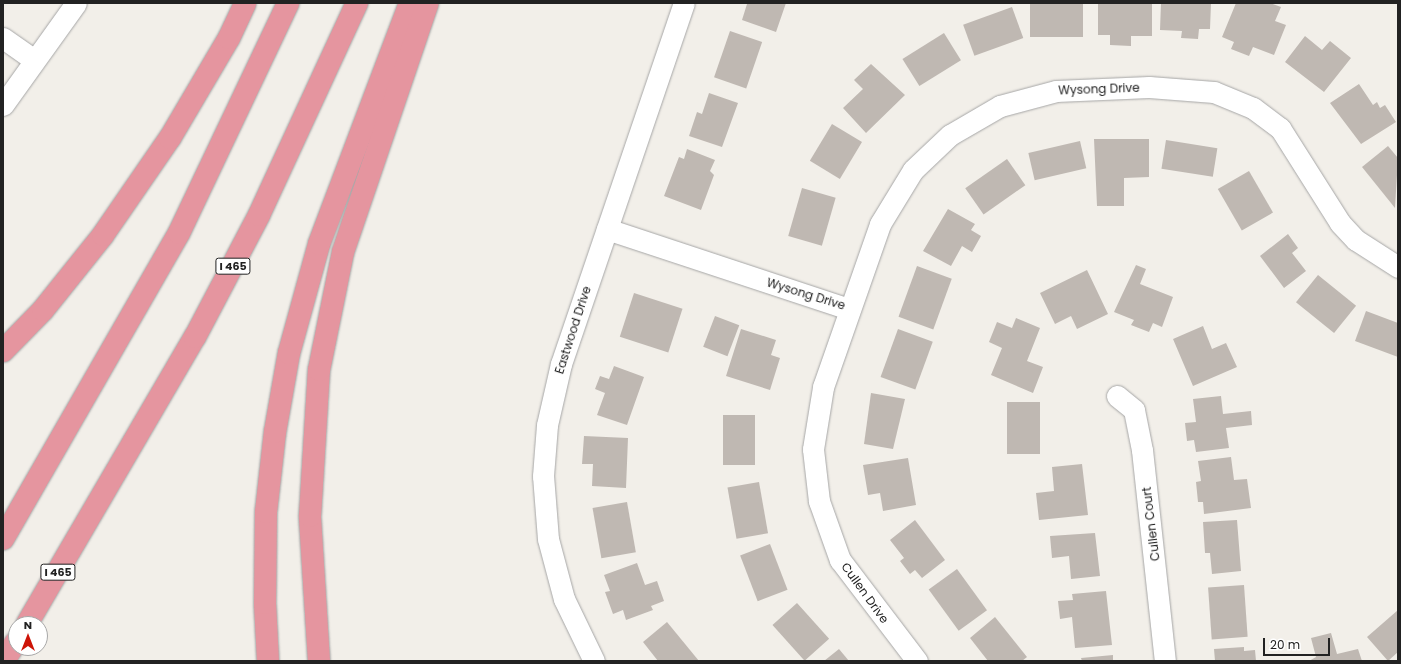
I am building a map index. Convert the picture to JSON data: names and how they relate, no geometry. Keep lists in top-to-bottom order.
{
  "streets": {
    "highway": ["I 465"],
    "street": [
      "Wysong Drive",
      "Eastwood Drive",
      "Cullen Court",
      "Cullen Drive"
    ]
  },
  "crossings": [
    ["Wysong Drive", "Eastwood Drive"],
    ["Wysong Drive", "Cullen Drive"]
  ],
  "scale_bar": "20 m",
  "north": "top"
}
